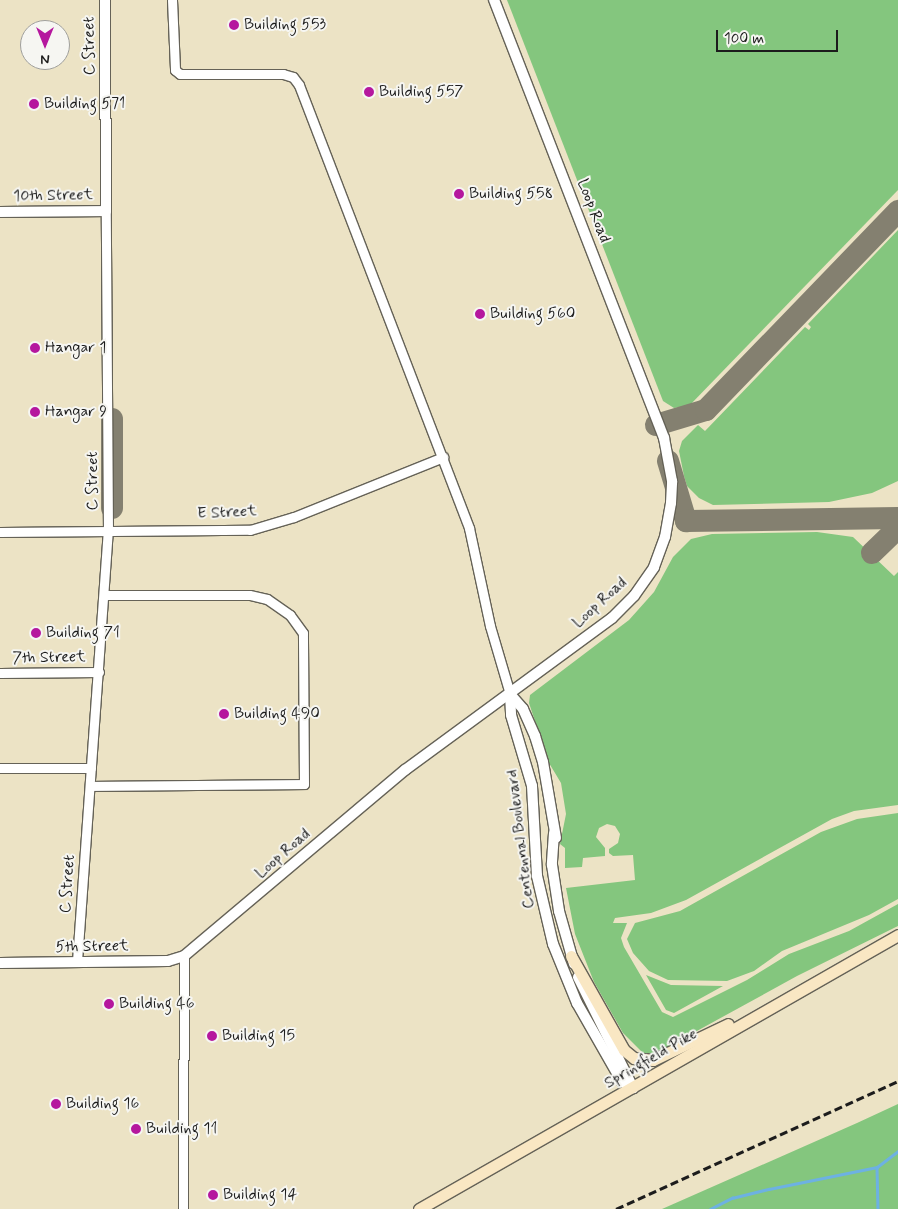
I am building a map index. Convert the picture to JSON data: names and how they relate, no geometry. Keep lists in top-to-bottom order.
{
  "streets": {
    "main road": ["Springfield Pike"],
    "street": [
      "C Street",
      "10th Street",
      "Loop Road",
      "E Street",
      "7th Street",
      "Centennal Boulevard",
      "5th Street"
    ]
  },
  "crossings": [
    ["C Street", "10th Street"],
    ["C Street", "E Street"],
    ["C Street", "7th Street"],
    ["C Street", "5th Street"],
    ["Loop Road", "Centennal Boulevard"],
    ["Loop Road", "5th Street"],
    ["Centennal Boulevard", "Springfield Pike"]
  ],
  "places": [
    "Building 553",
    "Building 557",
    "Building 571",
    "Building 558",
    "Building 560",
    "Hangar 1",
    "Hangar 9",
    "Building 71",
    "Building 490",
    "Building 46",
    "Building 15",
    "Building 16",
    "Building 11",
    "Building 14"
  ],
  "scale_bar": "100 m",
  "north": "bottom"
}
